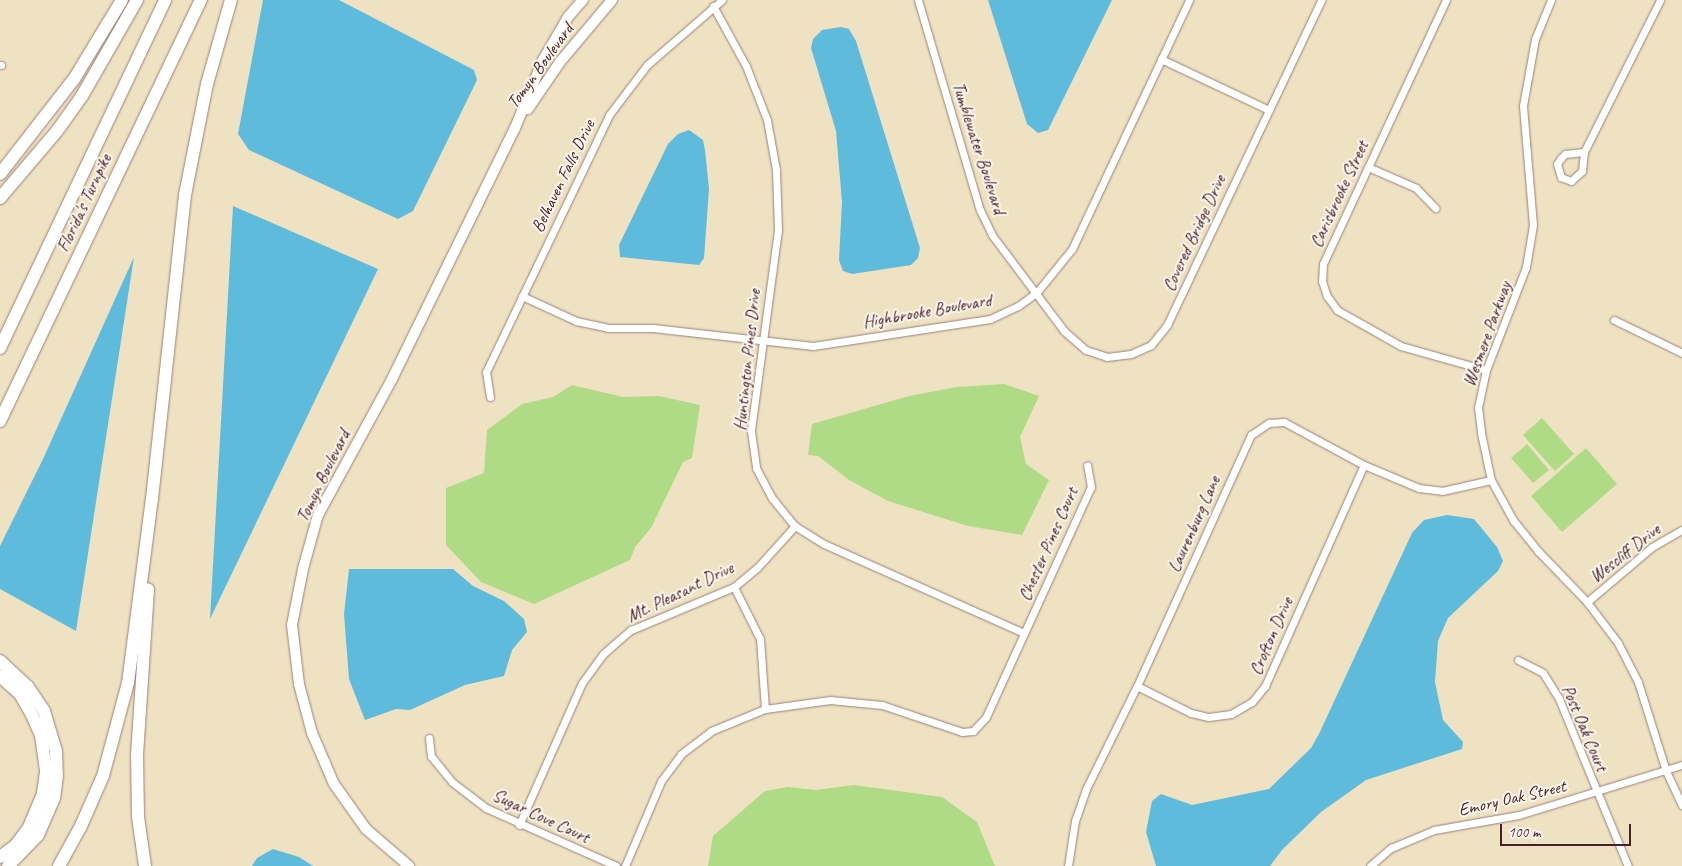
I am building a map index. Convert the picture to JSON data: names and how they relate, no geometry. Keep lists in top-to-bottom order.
{
  "streets": {
    "highway": ["Florida's Turnpike"],
    "street": [
      "Tomyn Boulevard",
      "Tumblewater Boulevard",
      "Belhaven Falls Drive",
      "Carisbrooke Street",
      "Covered Bridge Drive",
      "Highbrooke Boulevard",
      "Wesmere Parkway",
      "Huntington Pines Drive",
      "Laurenburg Lane",
      "Chester Pines Court",
      "Wescliff Drive",
      "Mt. Pleasant Drive",
      "Crofton Drive",
      "Post Oak Court",
      "Emory Oak Street",
      "Sugar Cove Court"
    ]
  },
  "crossings": [
    ["Tumblewater Boulevard", "Covered Bridge Drive"],
    ["Tumblewater Boulevard", "Highbrooke Boulevard"],
    ["Belhaven Falls Drive", "Highbrooke Boulevard"],
    ["Belhaven Falls Drive", "Huntington Pines Drive"],
    ["Carisbrooke Street", "Wesmere Parkway"],
    ["Covered Bridge Drive", "Highbrooke Boulevard"],
    ["Highbrooke Boulevard", "Huntington Pines Drive"],
    ["Wesmere Parkway", "Laurenburg Lane"],
    ["Wesmere Parkway", "Wescliff Drive"],
    ["Wesmere Parkway", "Emory Oak Street"],
    ["Huntington Pines Drive", "Chester Pines Court"],
    ["Huntington Pines Drive", "Mt. Pleasant Drive"],
    ["Laurenburg Lane", "Crofton Drive"],
    ["Mt. Pleasant Drive", "Sugar Cove Court"],
    ["Post Oak Court", "Emory Oak Street"]
  ],
  "scale_bar": "100 m"
}
